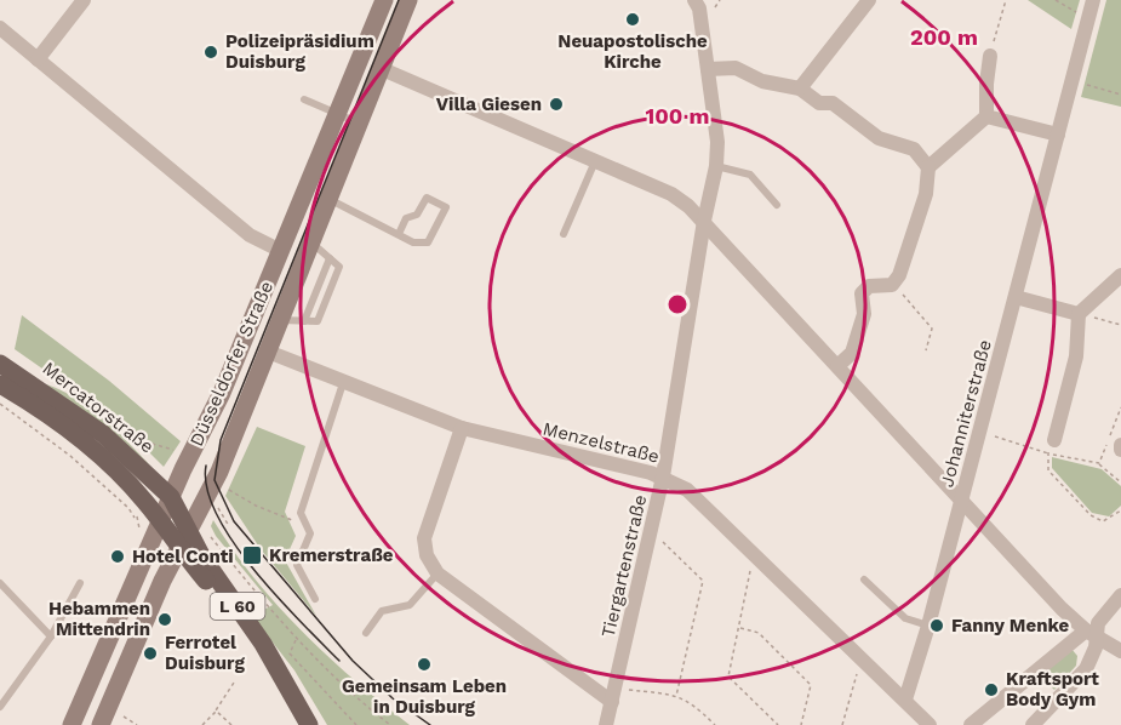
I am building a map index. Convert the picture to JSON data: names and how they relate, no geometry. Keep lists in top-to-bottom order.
{
  "streets": {
    "main road": ["Düsseldorfer Straße", "Mercatorstraße", "L 60"],
    "street": ["Johanniterstraße", "Menzelstraße", "Tiergartenstraße"]
  },
  "crossings": [
    ["Düsseldorfer Straße", "Mercatorstraße"],
    ["Düsseldorfer Straße", "Menzelstraße"],
    ["Düsseldorfer Straße", "L 60"],
    ["Mercatorstraße", "L 60"],
    ["Johanniterstraße", "Menzelstraße"],
    ["Menzelstraße", "Tiergartenstraße"]
  ],
  "places": {
    "other": [
      "Neuapostolische Kirche",
      "Polizeipräsidium Duisburg",
      "Villa Giesen",
      "Hotel Conti",
      "Hebammen Mittendrin",
      "Fanny Menke",
      "Ferrotel Duisburg",
      "Gemeinsam Leben in Duisburg",
      "Kraftsport Body Gym"
    ],
    "transit": ["Kremerstraße"]
  },
  "rings": ["200 m", "100 m"]
}
